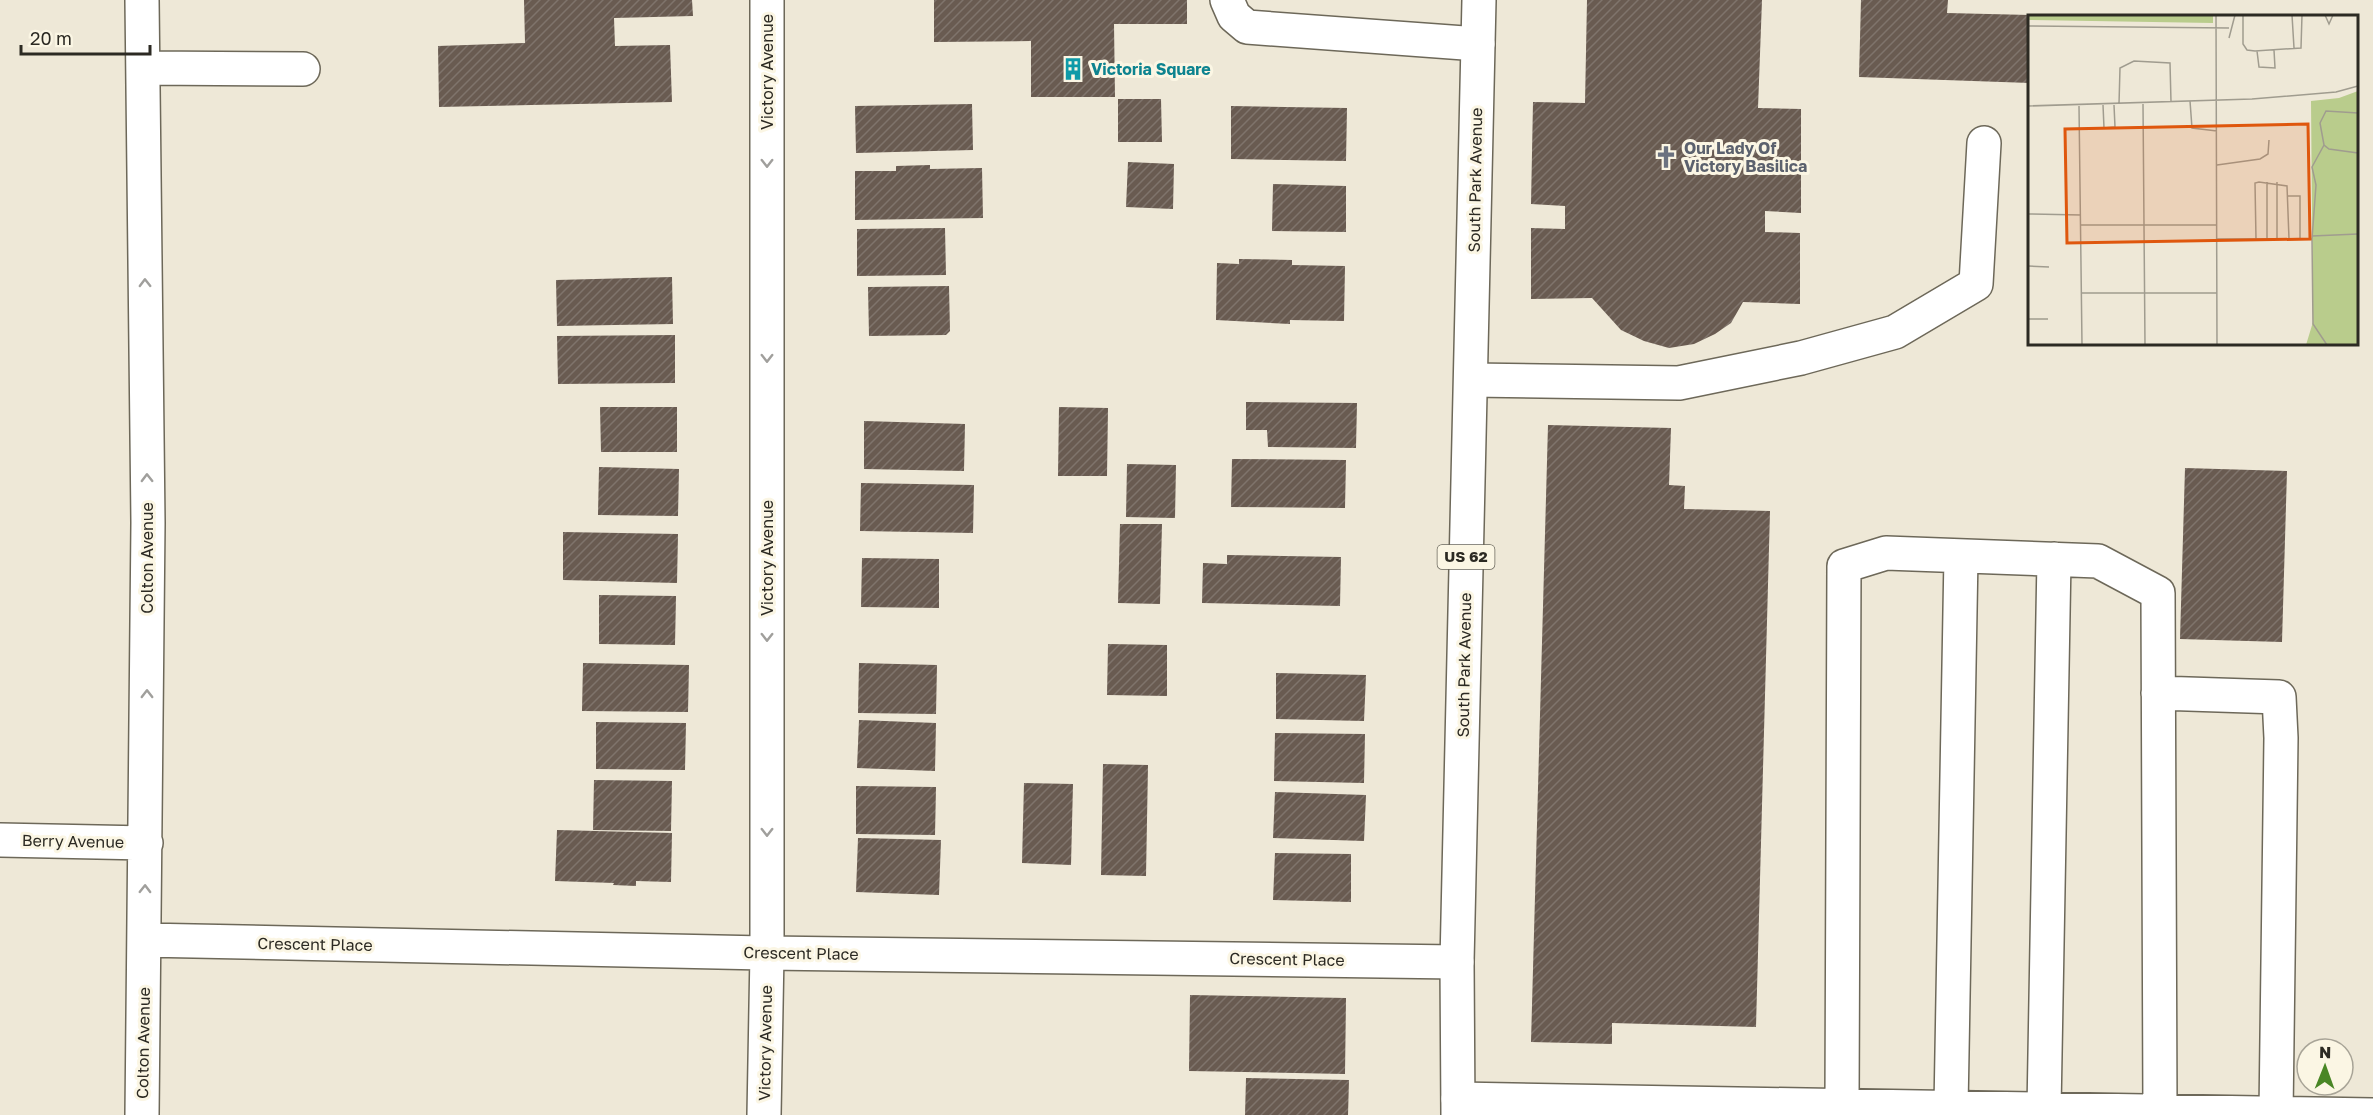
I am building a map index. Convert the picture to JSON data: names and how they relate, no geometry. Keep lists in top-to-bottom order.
{
  "streets": {
    "street": [
      "Victory Avenue",
      "South Park Avenue",
      "US 62",
      "Colton Avenue",
      "Berry Avenue",
      "Crescent Place"
    ]
  },
  "crossings": [
    ["Victory Avenue", "Crescent Place"],
    ["South Park Avenue", "Crescent Place"],
    ["Colton Avenue", "Berry Avenue"],
    ["Colton Avenue", "Crescent Place"]
  ],
  "one_way": ["Victory Avenue", "Colton Avenue"],
  "places": {
    "building": ["Victoria Square"],
    "church": ["Our Lady Of Victory Basilica"]
  },
  "scale_bar": "20 m",
  "north": "top"
}
